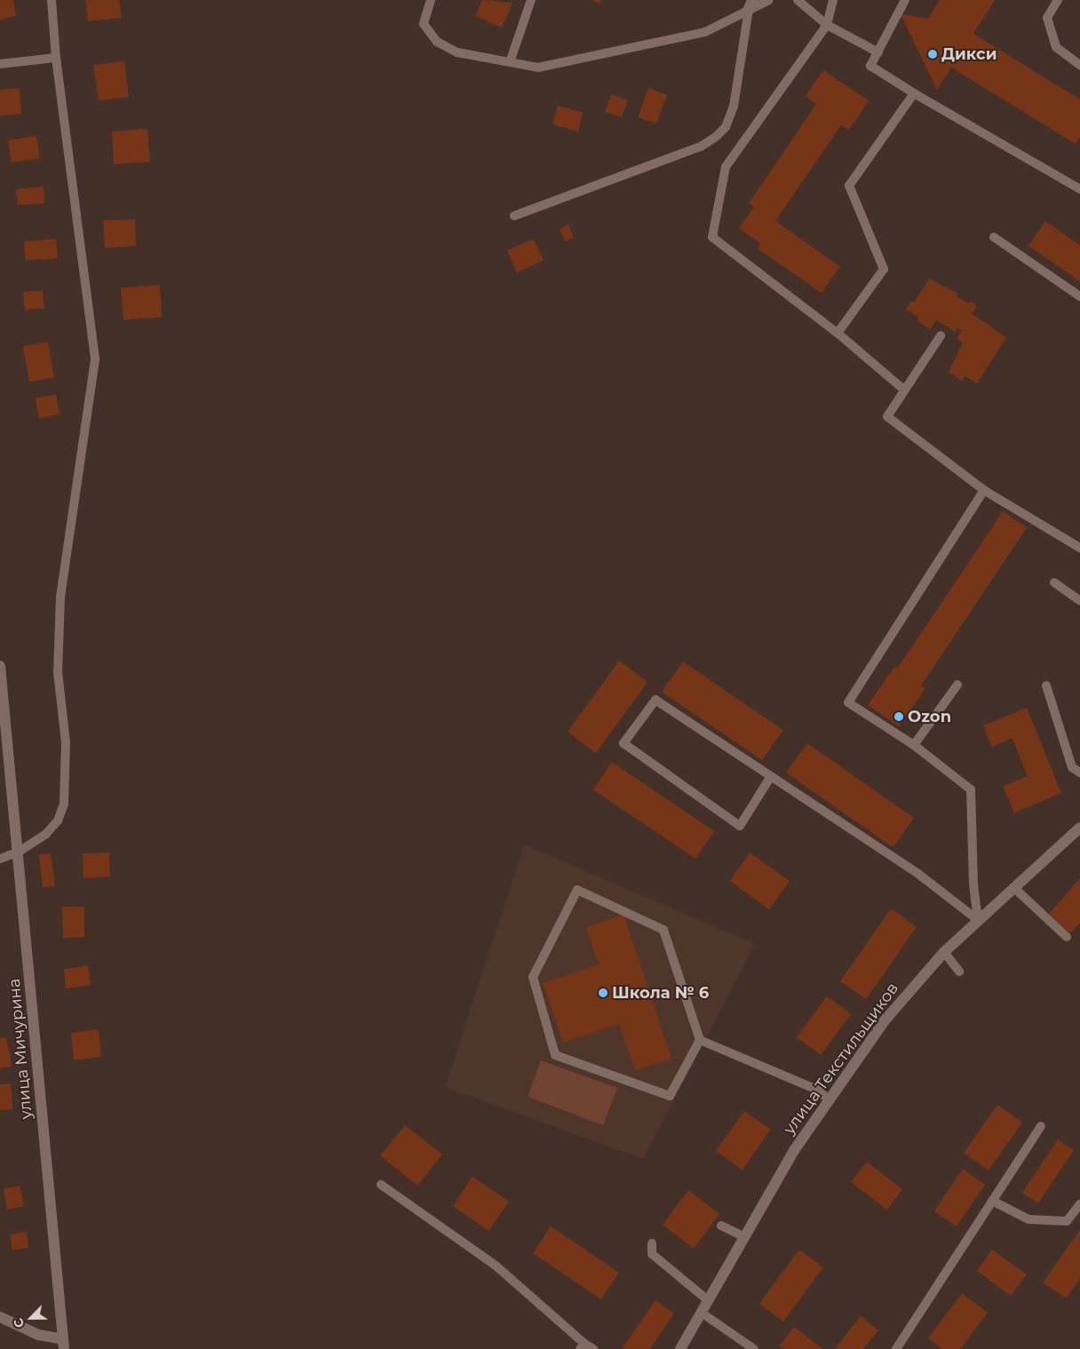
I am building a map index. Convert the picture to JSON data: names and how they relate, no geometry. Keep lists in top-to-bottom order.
{
  "streets": {
    "street": ["улица Мичурина", "улица Текстильщиков"]
  },
  "places": ["Дикси", "Ozon", "Школа № 6"],
  "north": "bottom left"
}
